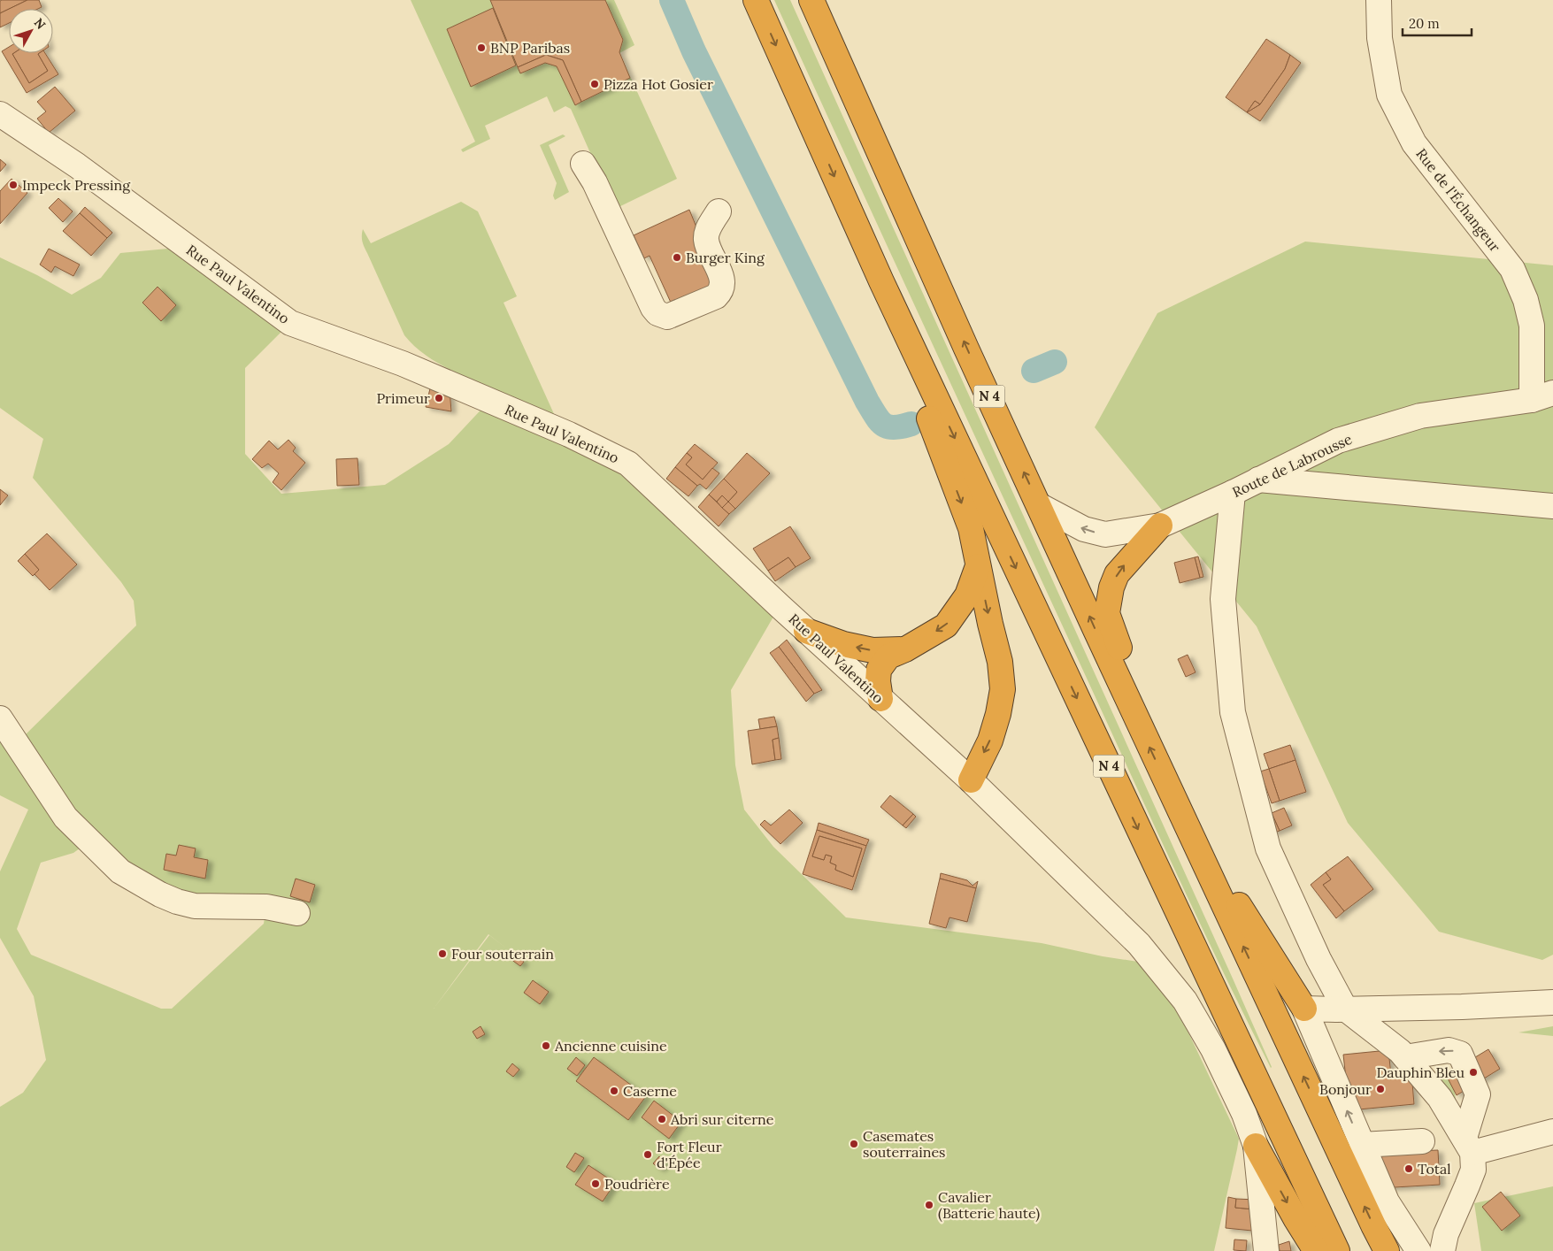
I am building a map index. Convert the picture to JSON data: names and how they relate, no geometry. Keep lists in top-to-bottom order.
{
  "streets": {
    "highway": ["N 4"],
    "street": ["Rue de l'Échangeur", "Rue Paul Valentino", "Route de Labrousse"]
  },
  "crossings": [
    ["Rue de l'Échangeur", "Route de Labrousse"],
    ["N 4", "Route de Labrousse"]
  ],
  "places": [
    "BNP Paribas",
    "Pizza Hot Gosier",
    "Impeck Pressing",
    "Burger King",
    "Primeur",
    "Four souterrain",
    "Ancienne cuisine",
    "Dauphin Bleu",
    "Bonjour",
    "Caserne",
    "Abri sur citerne",
    "Casemates souterraines",
    "Fort Fleur d'Épée",
    "Total",
    "Poudrière",
    "Cavalier (Batterie haute)"
  ],
  "scale_bar": "20 m",
  "north": "top right"
}
